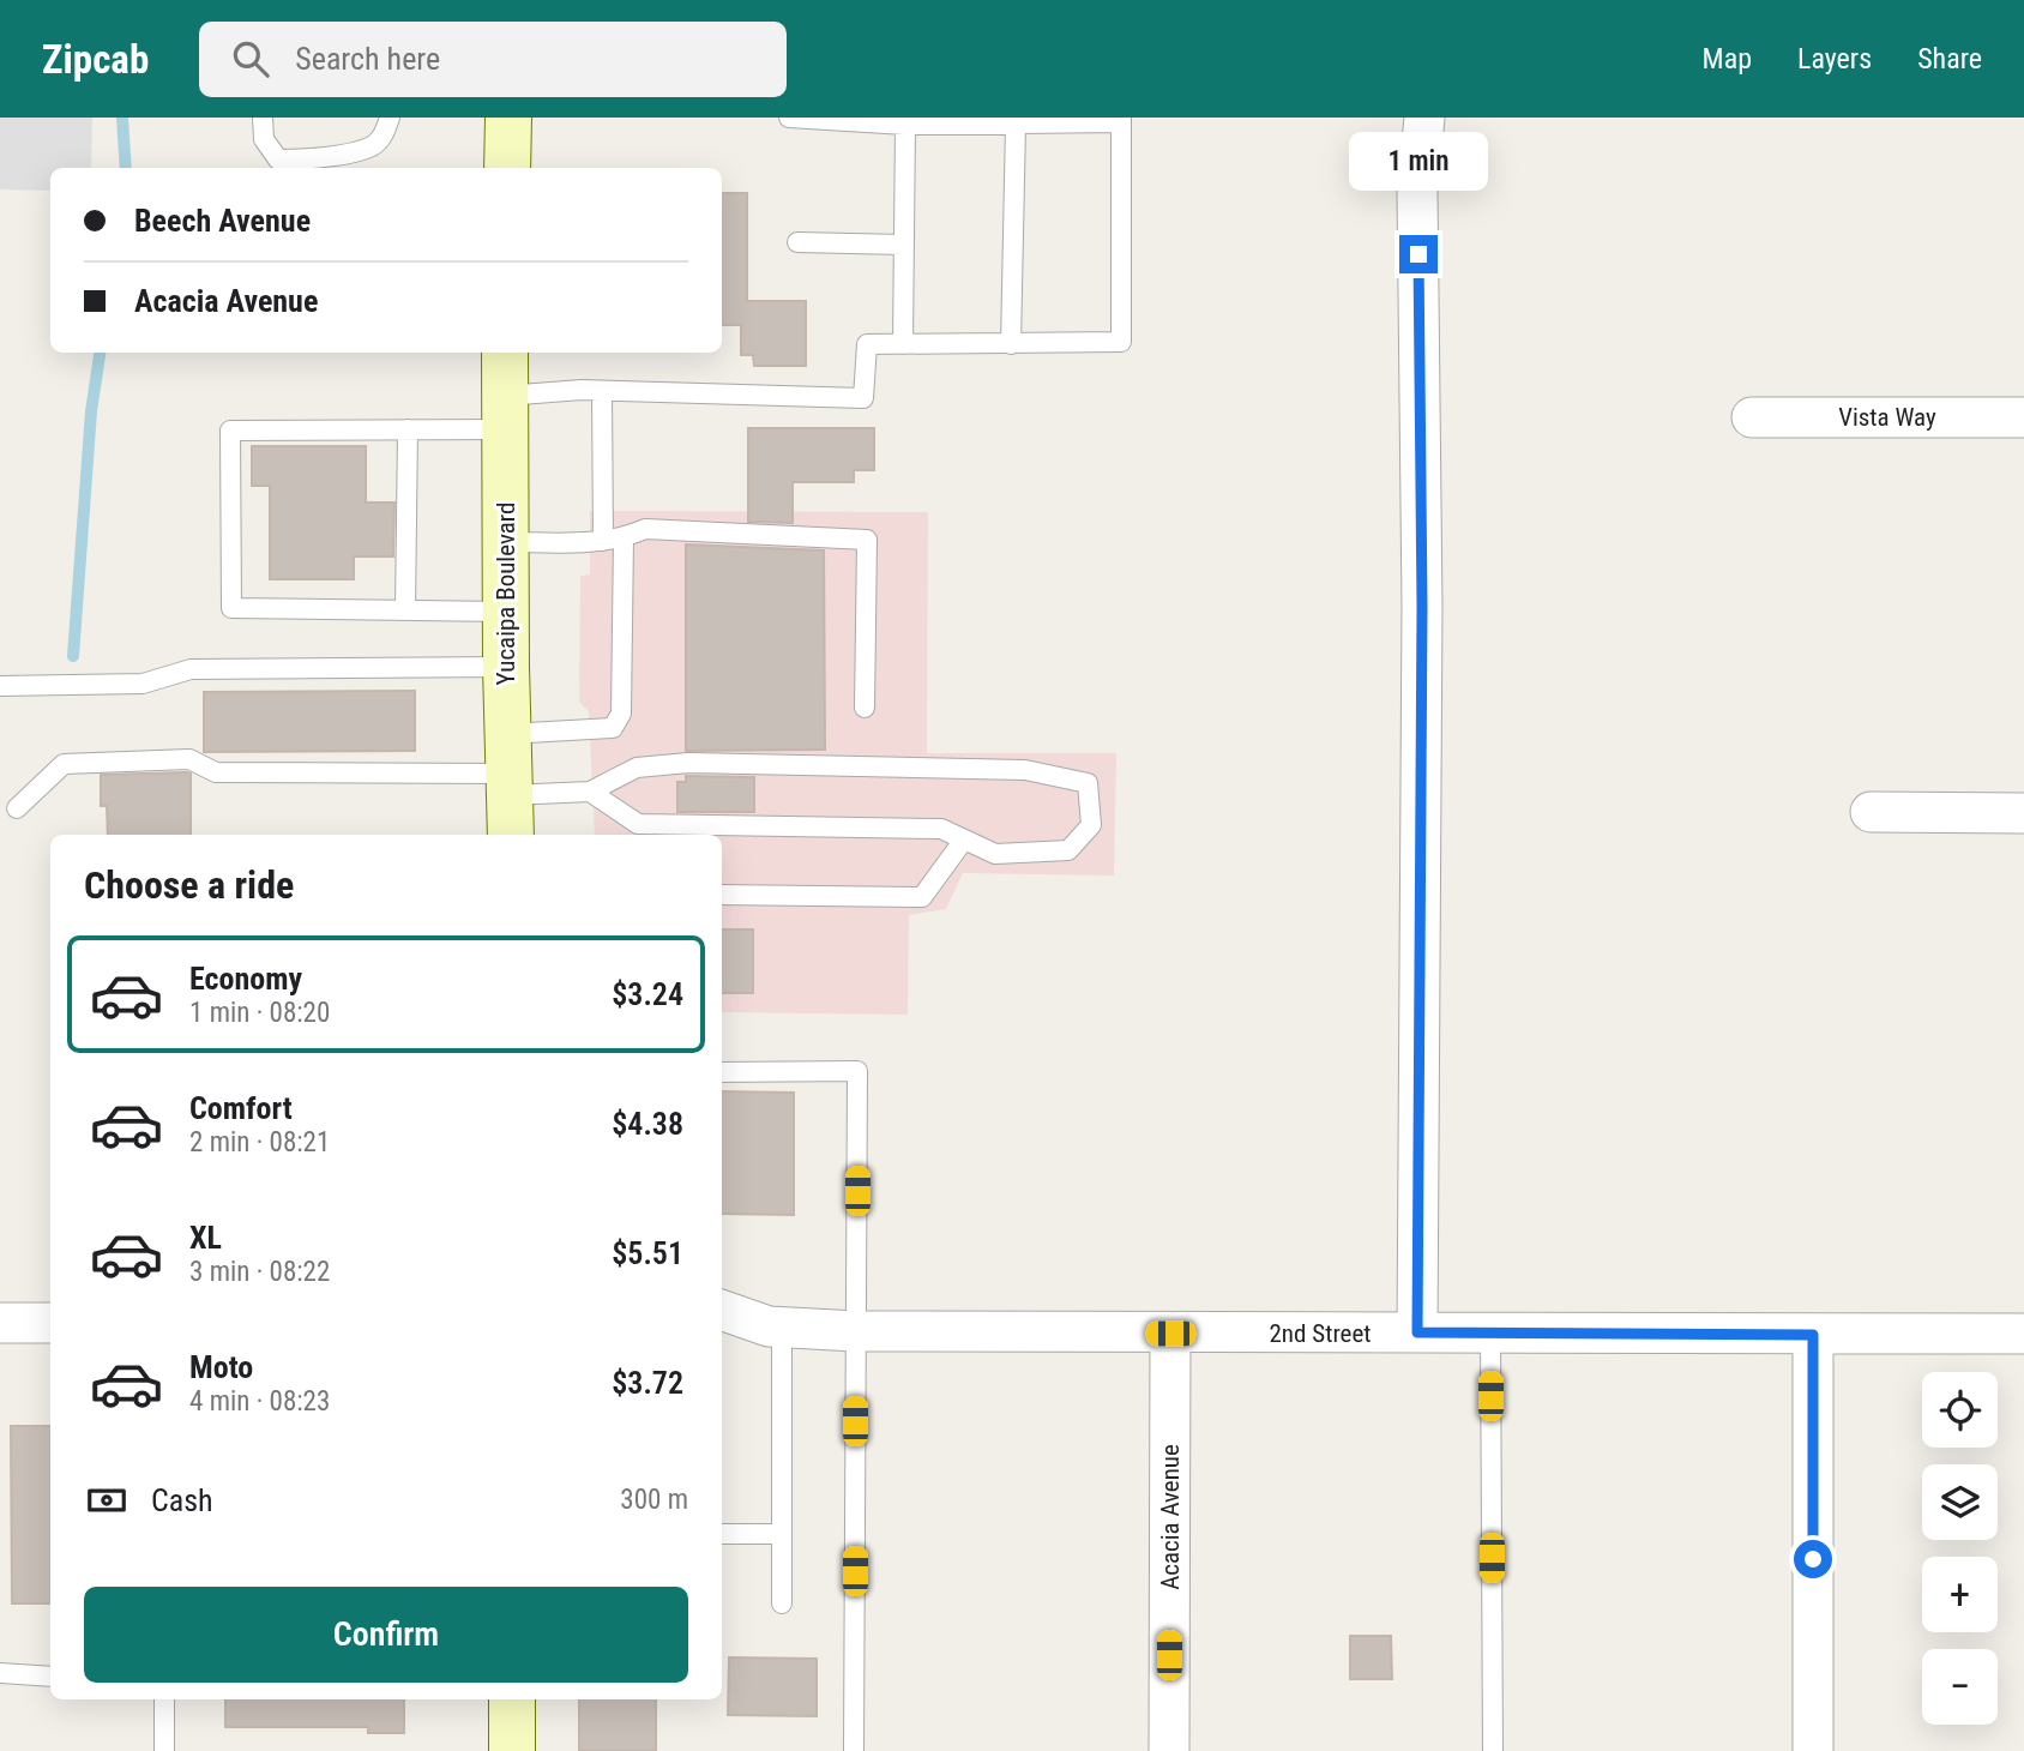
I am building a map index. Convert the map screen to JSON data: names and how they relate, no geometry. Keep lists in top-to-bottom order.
{
  "streets": {
    "main road": ["Yucaipa Boulevard"],
    "street": ["Vista Way", "2nd Street", "Acacia Avenue"]
  },
  "crossings": [
    ["2nd Street", "Acacia Avenue"]
  ],
  "page": {
    "header": "Zipcab",
    "search": "Search here",
    "nav": ["Map", "Layers", "Share"],
    "bubble": "1 min",
    "banner": ["Beech Avenue", "Acacia Avenue"],
    "heading": "Choose a ride",
    "list": [
      {
        "name": "Economy",
        "note": "1 min · 08:20",
        "value": "$3.24"
      },
      {
        "name": "Comfort",
        "note": "2 min · 08:21",
        "value": "$4.38"
      },
      {
        "name": "XL",
        "note": "3 min · 08:22",
        "value": "$5.51"
      },
      {
        "name": "Moto",
        "note": "4 min · 08:23",
        "value": "$3.72"
      }
    ],
    "map_buttons": ["+", "−"],
    "pay": ["Cash", "300 m"],
    "buttons": "Confirm"
  }
}
